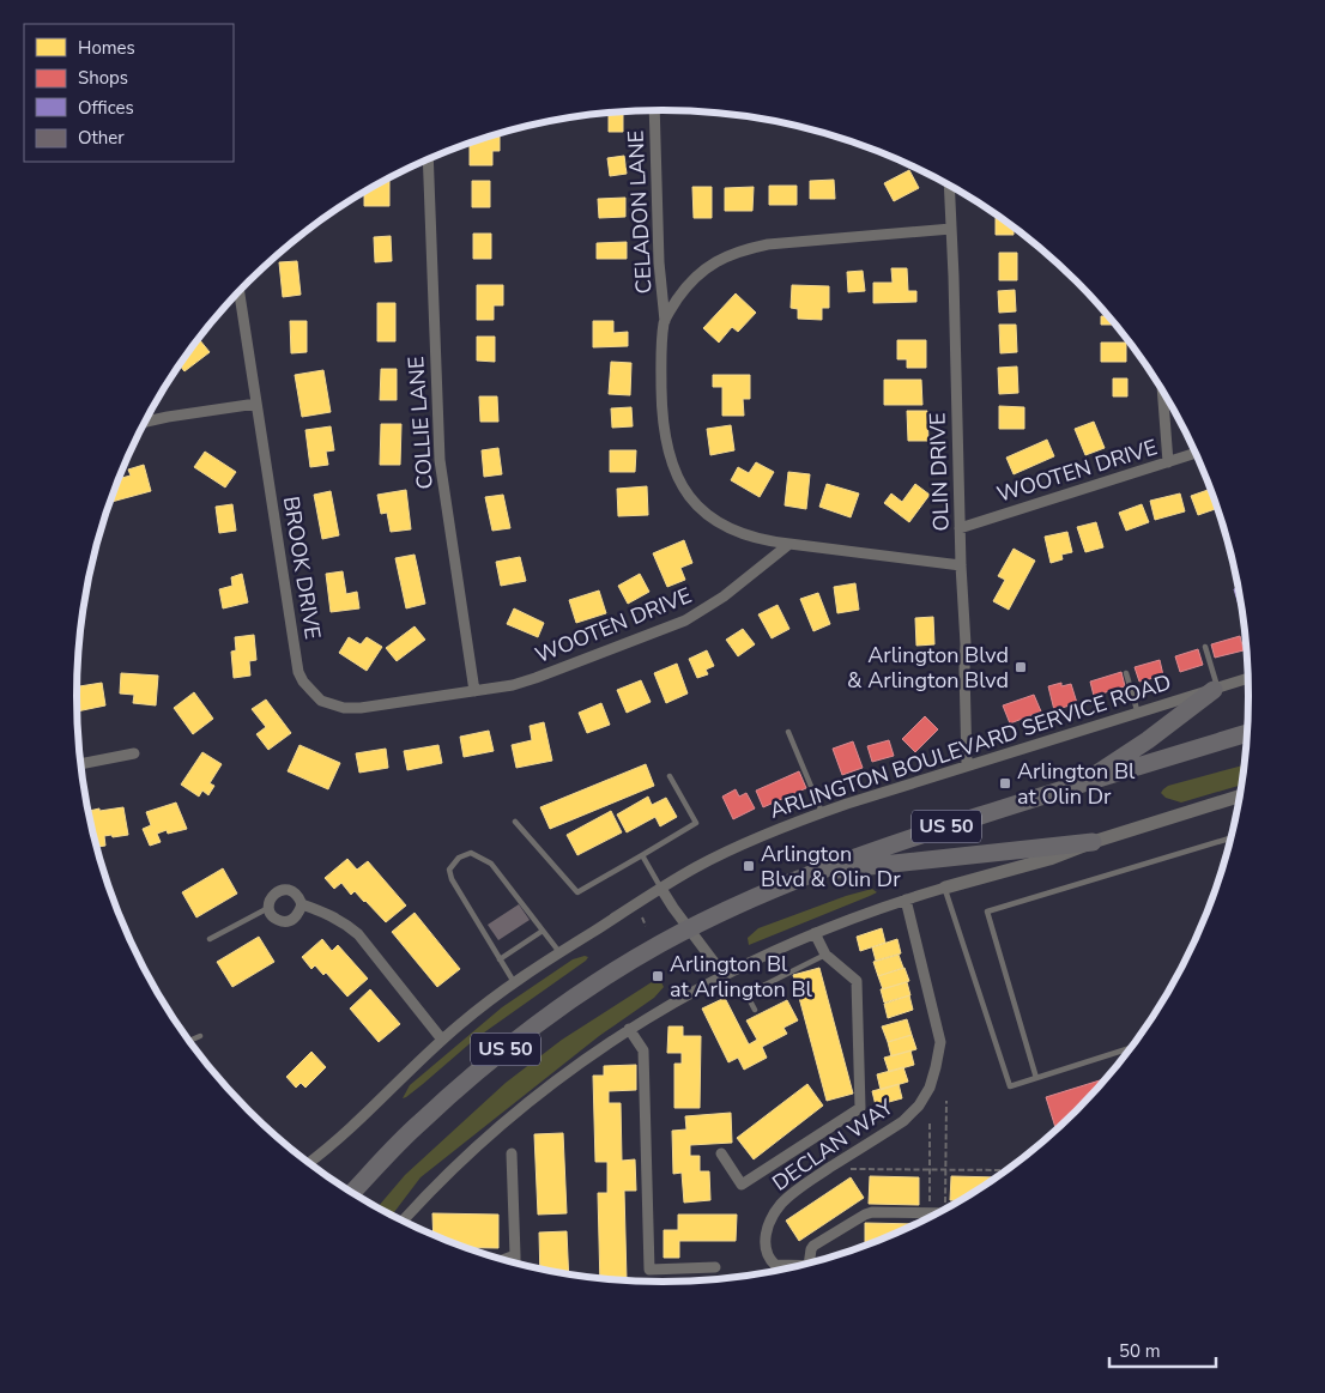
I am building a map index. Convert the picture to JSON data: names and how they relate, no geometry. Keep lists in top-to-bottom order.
{
  "streets": {
    "highway": ["US 50"],
    "street": [
      "CELADON LANE",
      "COLLIE LANE",
      "WOOTEN DRIVE",
      "OLIN DRIVE",
      "BROOK DRIVE",
      "ARLINGTON BOULEVARD SERVICE ROAD",
      "DECLAN WAY"
    ]
  },
  "crossings": [
    ["COLLIE LANE", "WOOTEN DRIVE"],
    ["COLLIE LANE", "BROOK DRIVE"],
    ["WOOTEN DRIVE", "OLIN DRIVE"],
    ["WOOTEN DRIVE", "BROOK DRIVE"],
    ["OLIN DRIVE", "ARLINGTON BOULEVARD SERVICE ROAD"]
  ],
  "places": {
    "transit": [
      "Arlington Blvd & Arlington Blvd",
      "Arlington Bl at Olin Dr",
      "Arlington Blvd & Olin Dr",
      "Arlington Bl at Arlington Bl"
    ]
  },
  "legend": [
    "Homes",
    "Shops",
    "Offices",
    "Other"
  ],
  "scale_bar": "50 m"
}
